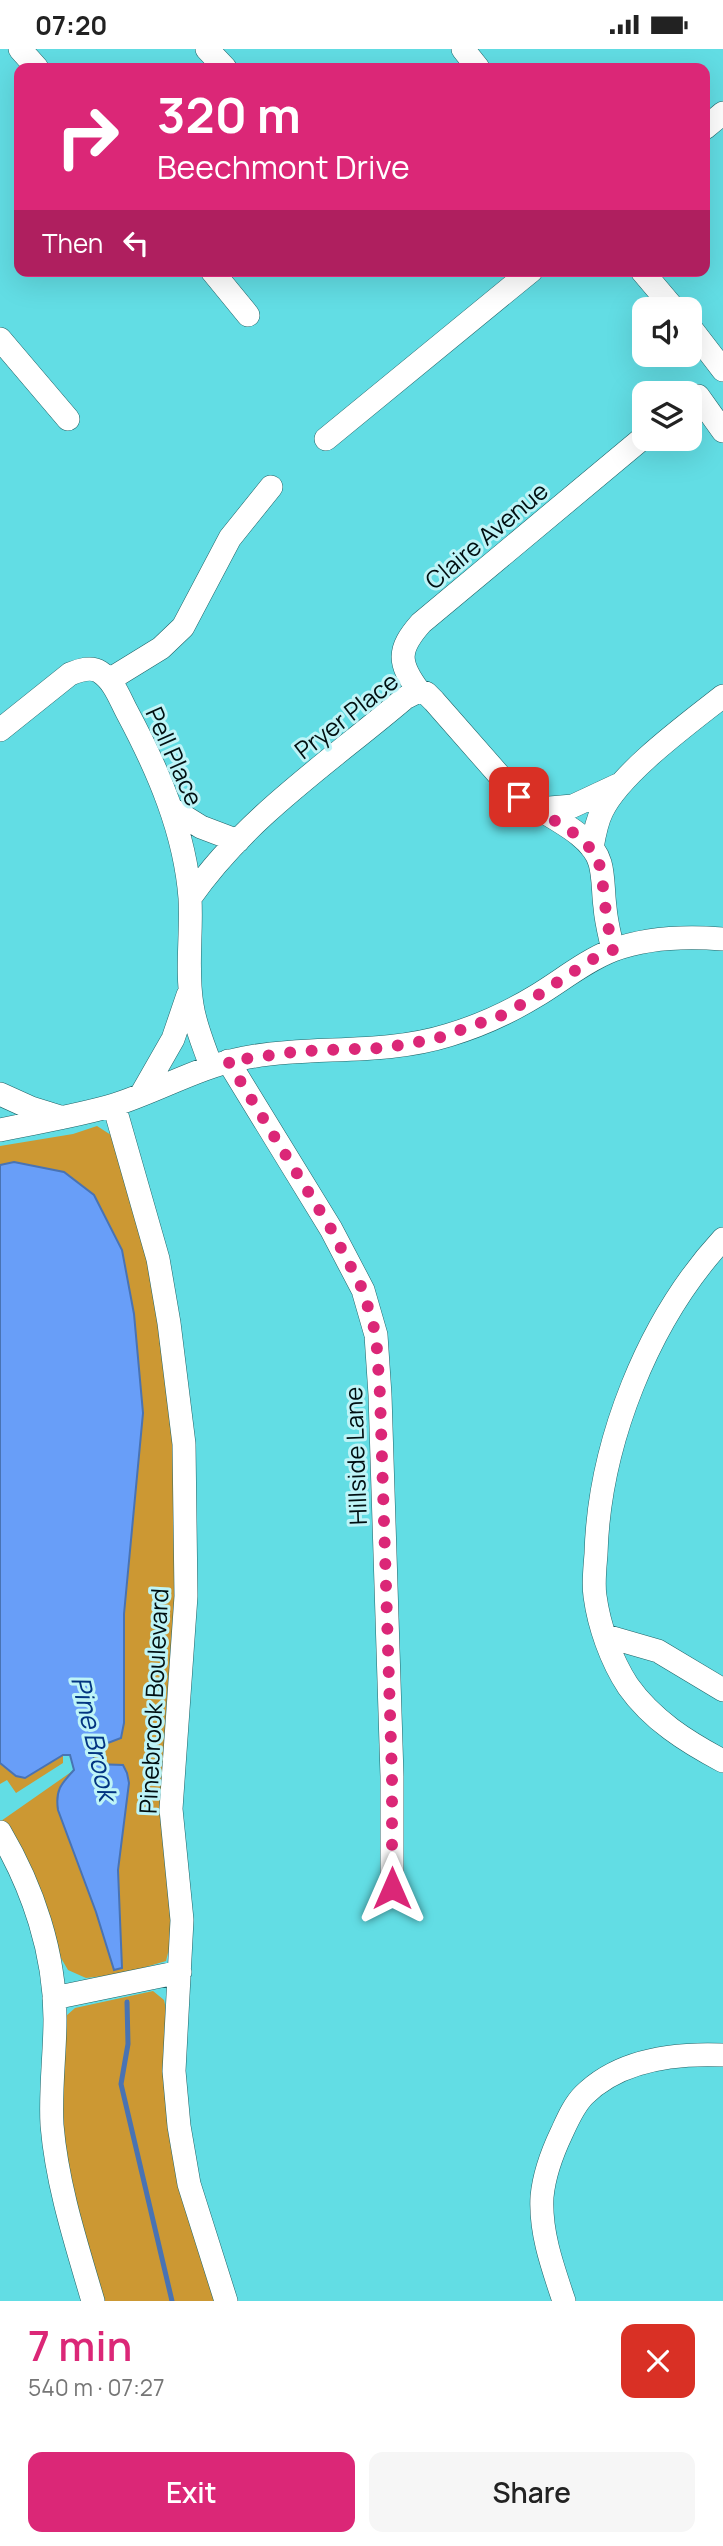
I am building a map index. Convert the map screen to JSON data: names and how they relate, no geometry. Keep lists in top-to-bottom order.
{
  "streets": {
    "street": [
      "Claire Avenue",
      "Pryer Place",
      "Pell Place",
      "Hillside Lane",
      "Pinebrook Boulevard"
    ]
  },
  "crossings": [
    ["Claire Avenue", "Pryer Place"],
    ["Pryer Place", "Pell Place"],
    ["Pell Place", "Hillside Lane"]
  ],
  "water": ["Pine Brook"],
  "page": {
    "status": "07:20",
    "turn": ["320 m", "Beechmont Drive"],
    "then": "Then",
    "heading": ["7 min", "540 m · 07:27"],
    "buttons": ["Exit", "Share"]
  }
}
